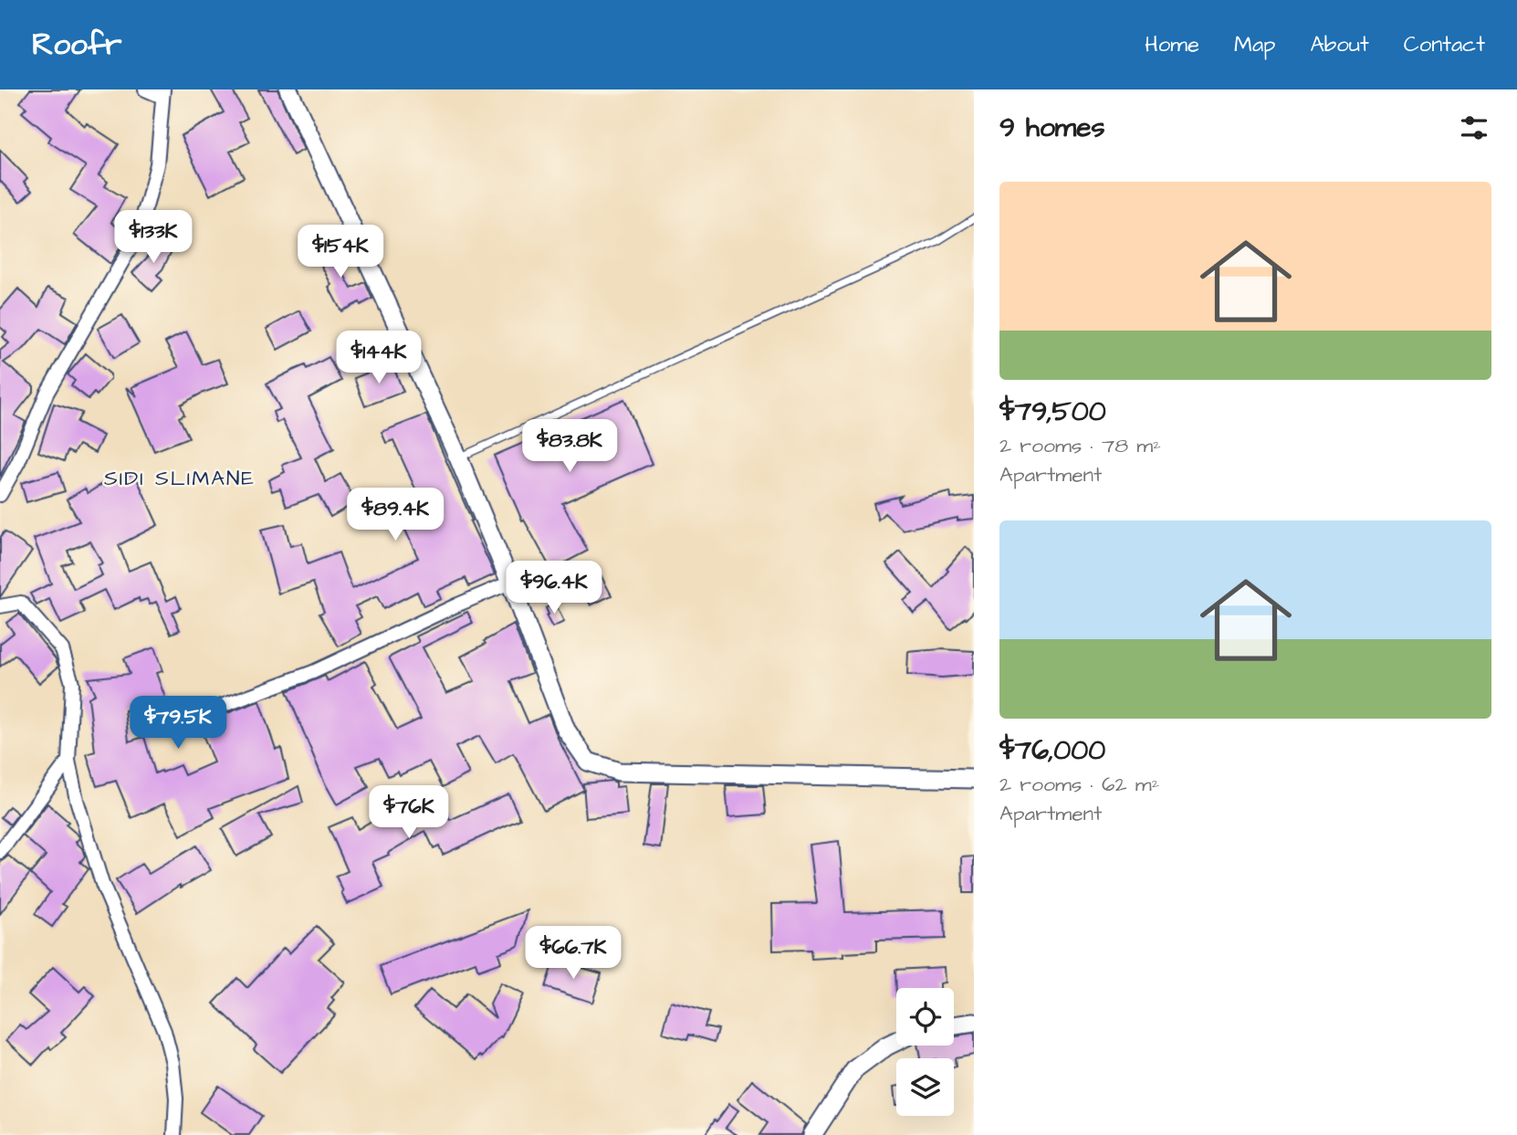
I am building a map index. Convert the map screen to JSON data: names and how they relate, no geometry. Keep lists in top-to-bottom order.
{
  "districts": ["SIDI SLIMANE"],
  "page": {
    "header": "Roofr",
    "nav": [
      "Home",
      "Map",
      "About",
      "Contact"
    ],
    "heading": "9 homes",
    "list": [
      {
        "name": "$79,500",
        "note": "2 rooms · 78 m² · Apartment"
      },
      {
        "name": "$76,000",
        "note": "2 rooms · 62 m² · Apartment"
      }
    ],
    "price": [
      "$133K",
      "$154K",
      "$144K",
      "$83.8K",
      "$89.4K",
      "$96.4K",
      "$79.5K",
      "$76K",
      "$66.7K"
    ]
  }
}
